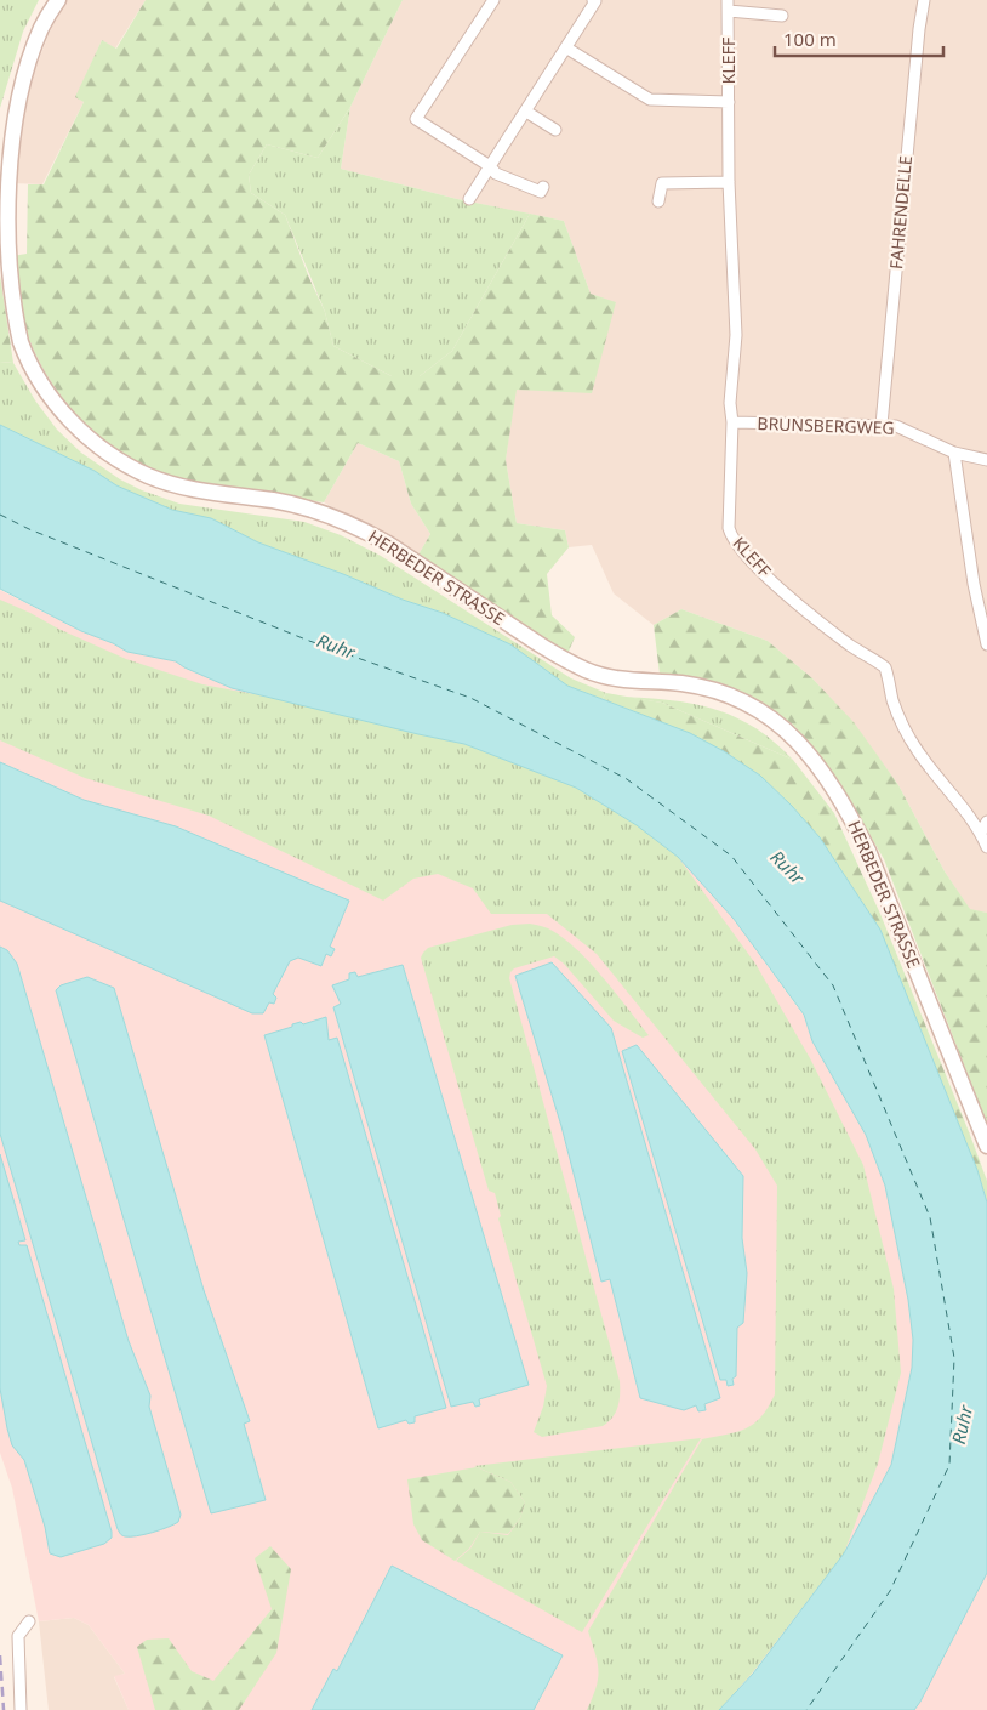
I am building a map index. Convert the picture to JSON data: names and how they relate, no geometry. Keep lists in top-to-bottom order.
{
  "streets": {
    "main road": ["HERBEDER STRASSE"],
    "street": ["KLEFF", "FAHRENDELLE", "BRUNSBERGWEG"]
  },
  "crossings": [
    ["KLEFF", "BRUNSBERGWEG"],
    ["FAHRENDELLE", "BRUNSBERGWEG"]
  ],
  "water": ["Ruhr"],
  "scale_bar": "100 m"
}
